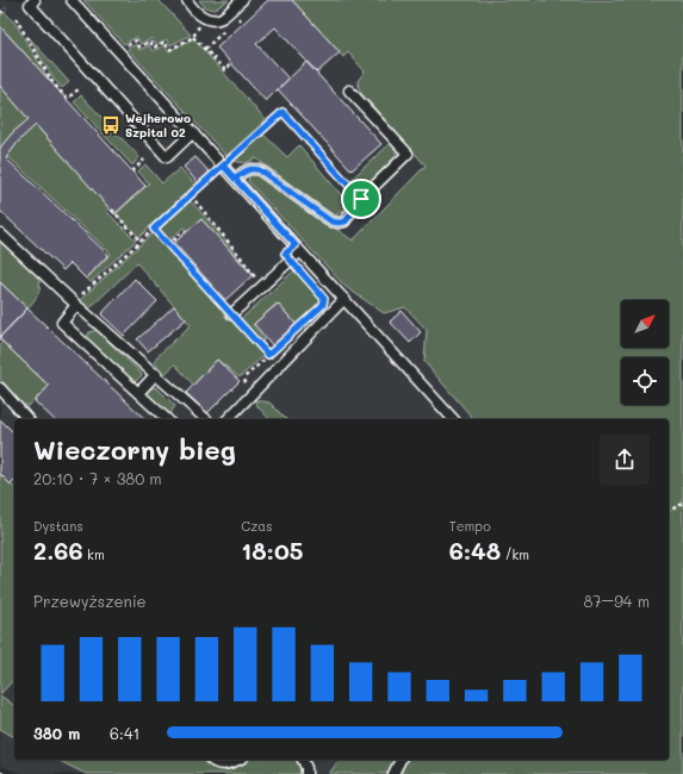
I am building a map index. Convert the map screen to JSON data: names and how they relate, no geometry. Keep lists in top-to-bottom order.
{
  "places": {
    "bus stop": ["Wejherowo Szpital 02"]
  },
  "north": "top right",
  "page": {
    "heading": ["Wieczorny bieg", "20:10 · 7 × 380 m"],
    "stats": [
      ["Dystans", "2.66 km"],
      ["Czas", "18:05"],
      ["Tempo", "6:48 /km"]
    ],
    "chart": ["Przewyższenie", "87–94 m"],
    "list": [
      {
        "name": "380 m",
        "note": "6:41"
      }
    ]
  }
}
